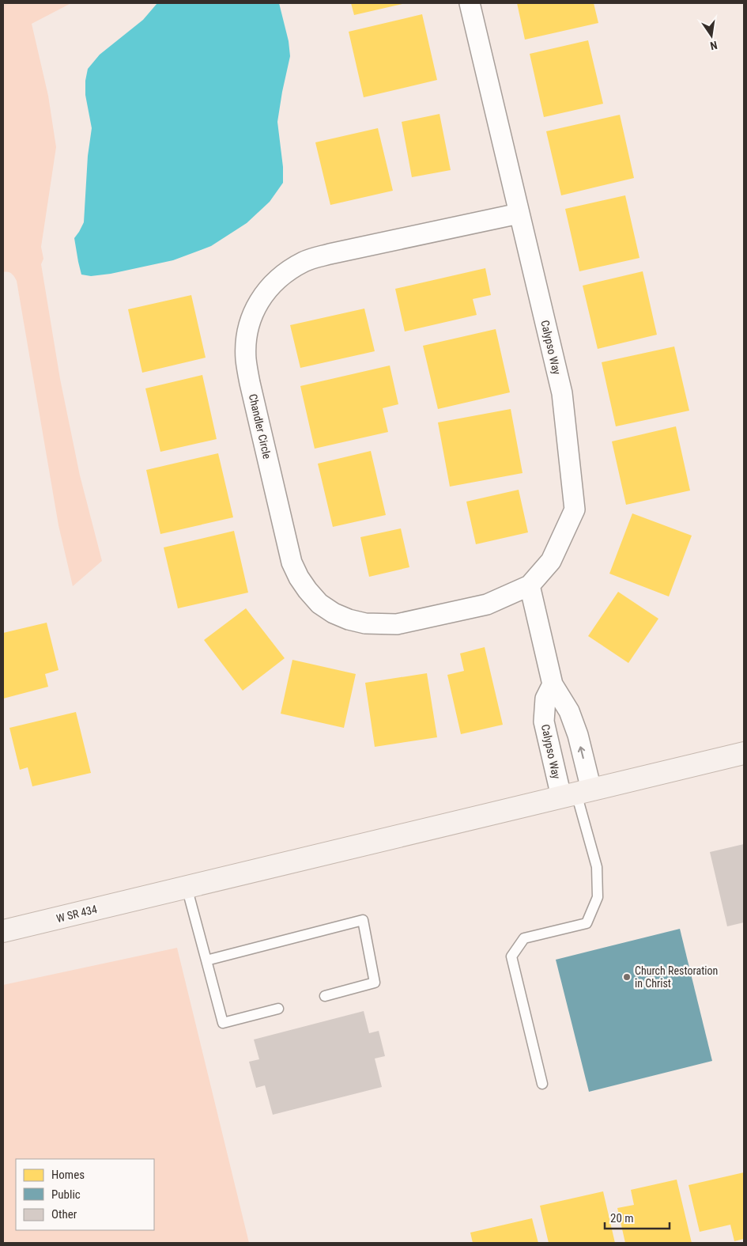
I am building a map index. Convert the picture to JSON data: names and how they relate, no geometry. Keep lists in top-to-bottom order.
{
  "streets": {
    "main road": ["W SR 434"],
    "street": ["Calypso Way", "Chandler Circle"]
  },
  "crossings": [
    ["Calypso Way", "Chandler Circle"],
    ["Calypso Way", "W SR 434"]
  ],
  "places": ["Church Restoration in Christ"],
  "legend": ["Homes", "Public", "Other"],
  "scale_bar": "20 m",
  "north": "bottom"
}
